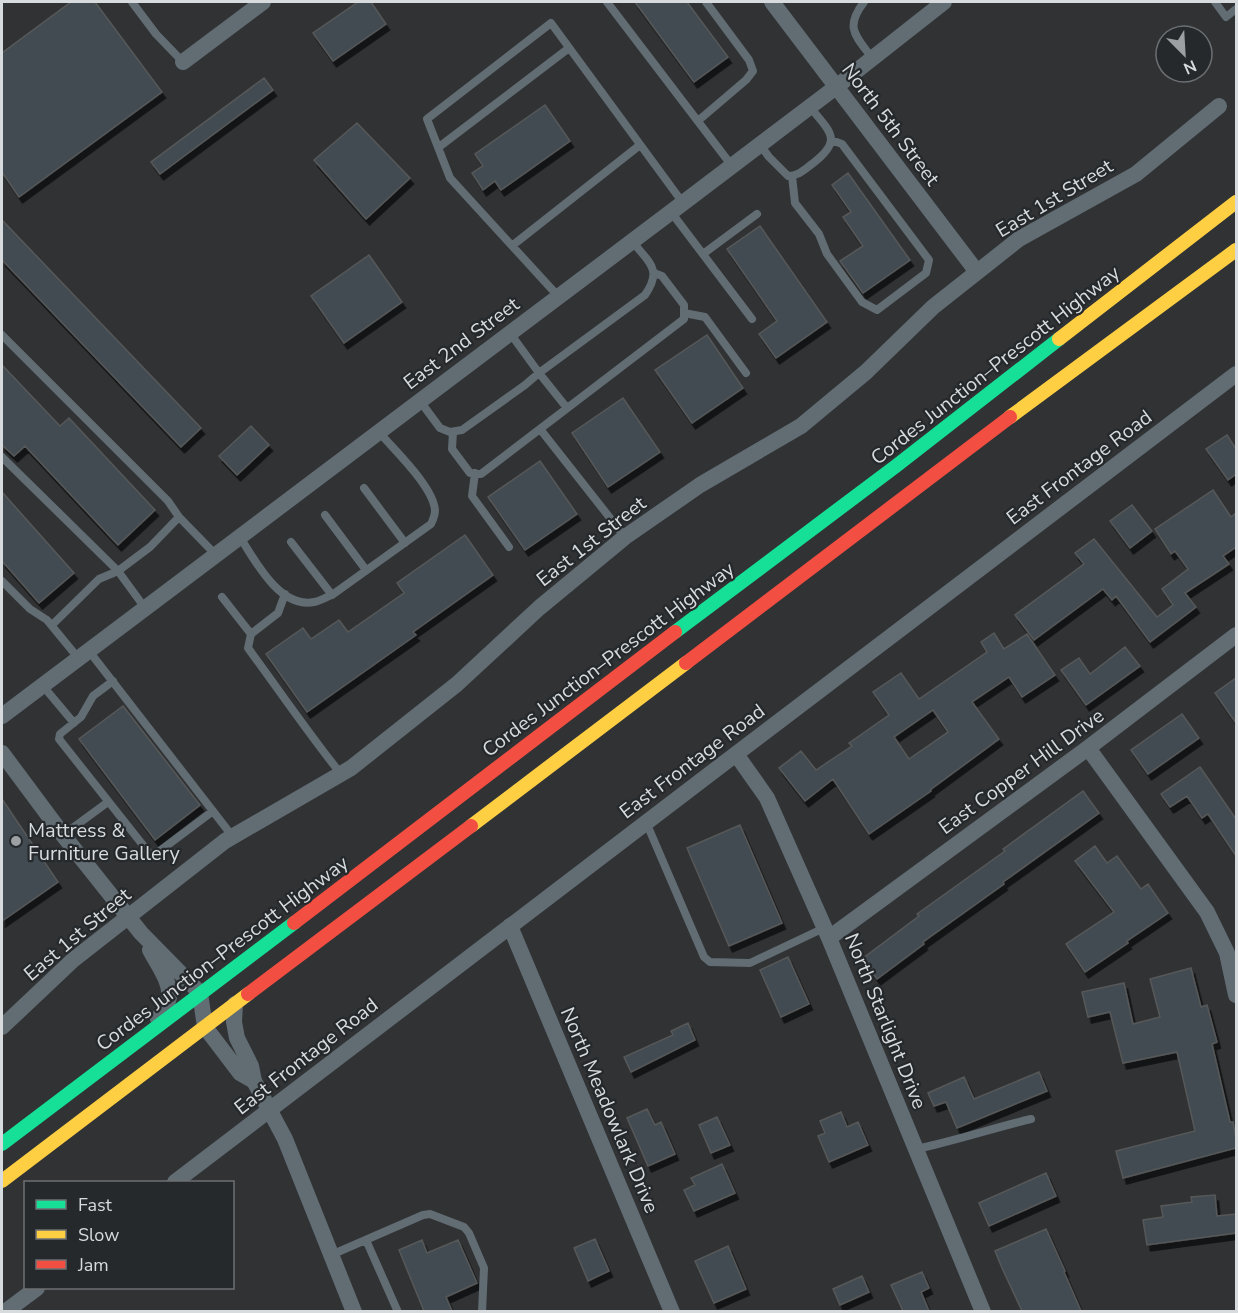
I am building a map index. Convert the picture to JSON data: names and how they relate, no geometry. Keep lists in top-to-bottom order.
{
  "streets": {
    "main road": ["Cordes Junction–Prescott Highway"],
    "street": [
      "North 5th Street",
      "East 1st Street",
      "East 2nd Street",
      "East Frontage Road",
      "East Copper Hill Drive",
      "North Starlight Drive",
      "North Meadowlark Drive"
    ]
  },
  "crossings": [
    ["North 5th Street", "East 1st Street"],
    ["North 5th Street", "East 2nd Street"],
    ["East Frontage Road", "North Starlight Drive"],
    ["East Frontage Road", "North Meadowlark Drive"],
    ["East Copper Hill Drive", "North Starlight Drive"]
  ],
  "places": ["Mattress & Furniture Gallery"],
  "legend": ["Fast", "Slow", "Jam"],
  "north": "bottom right"
}
